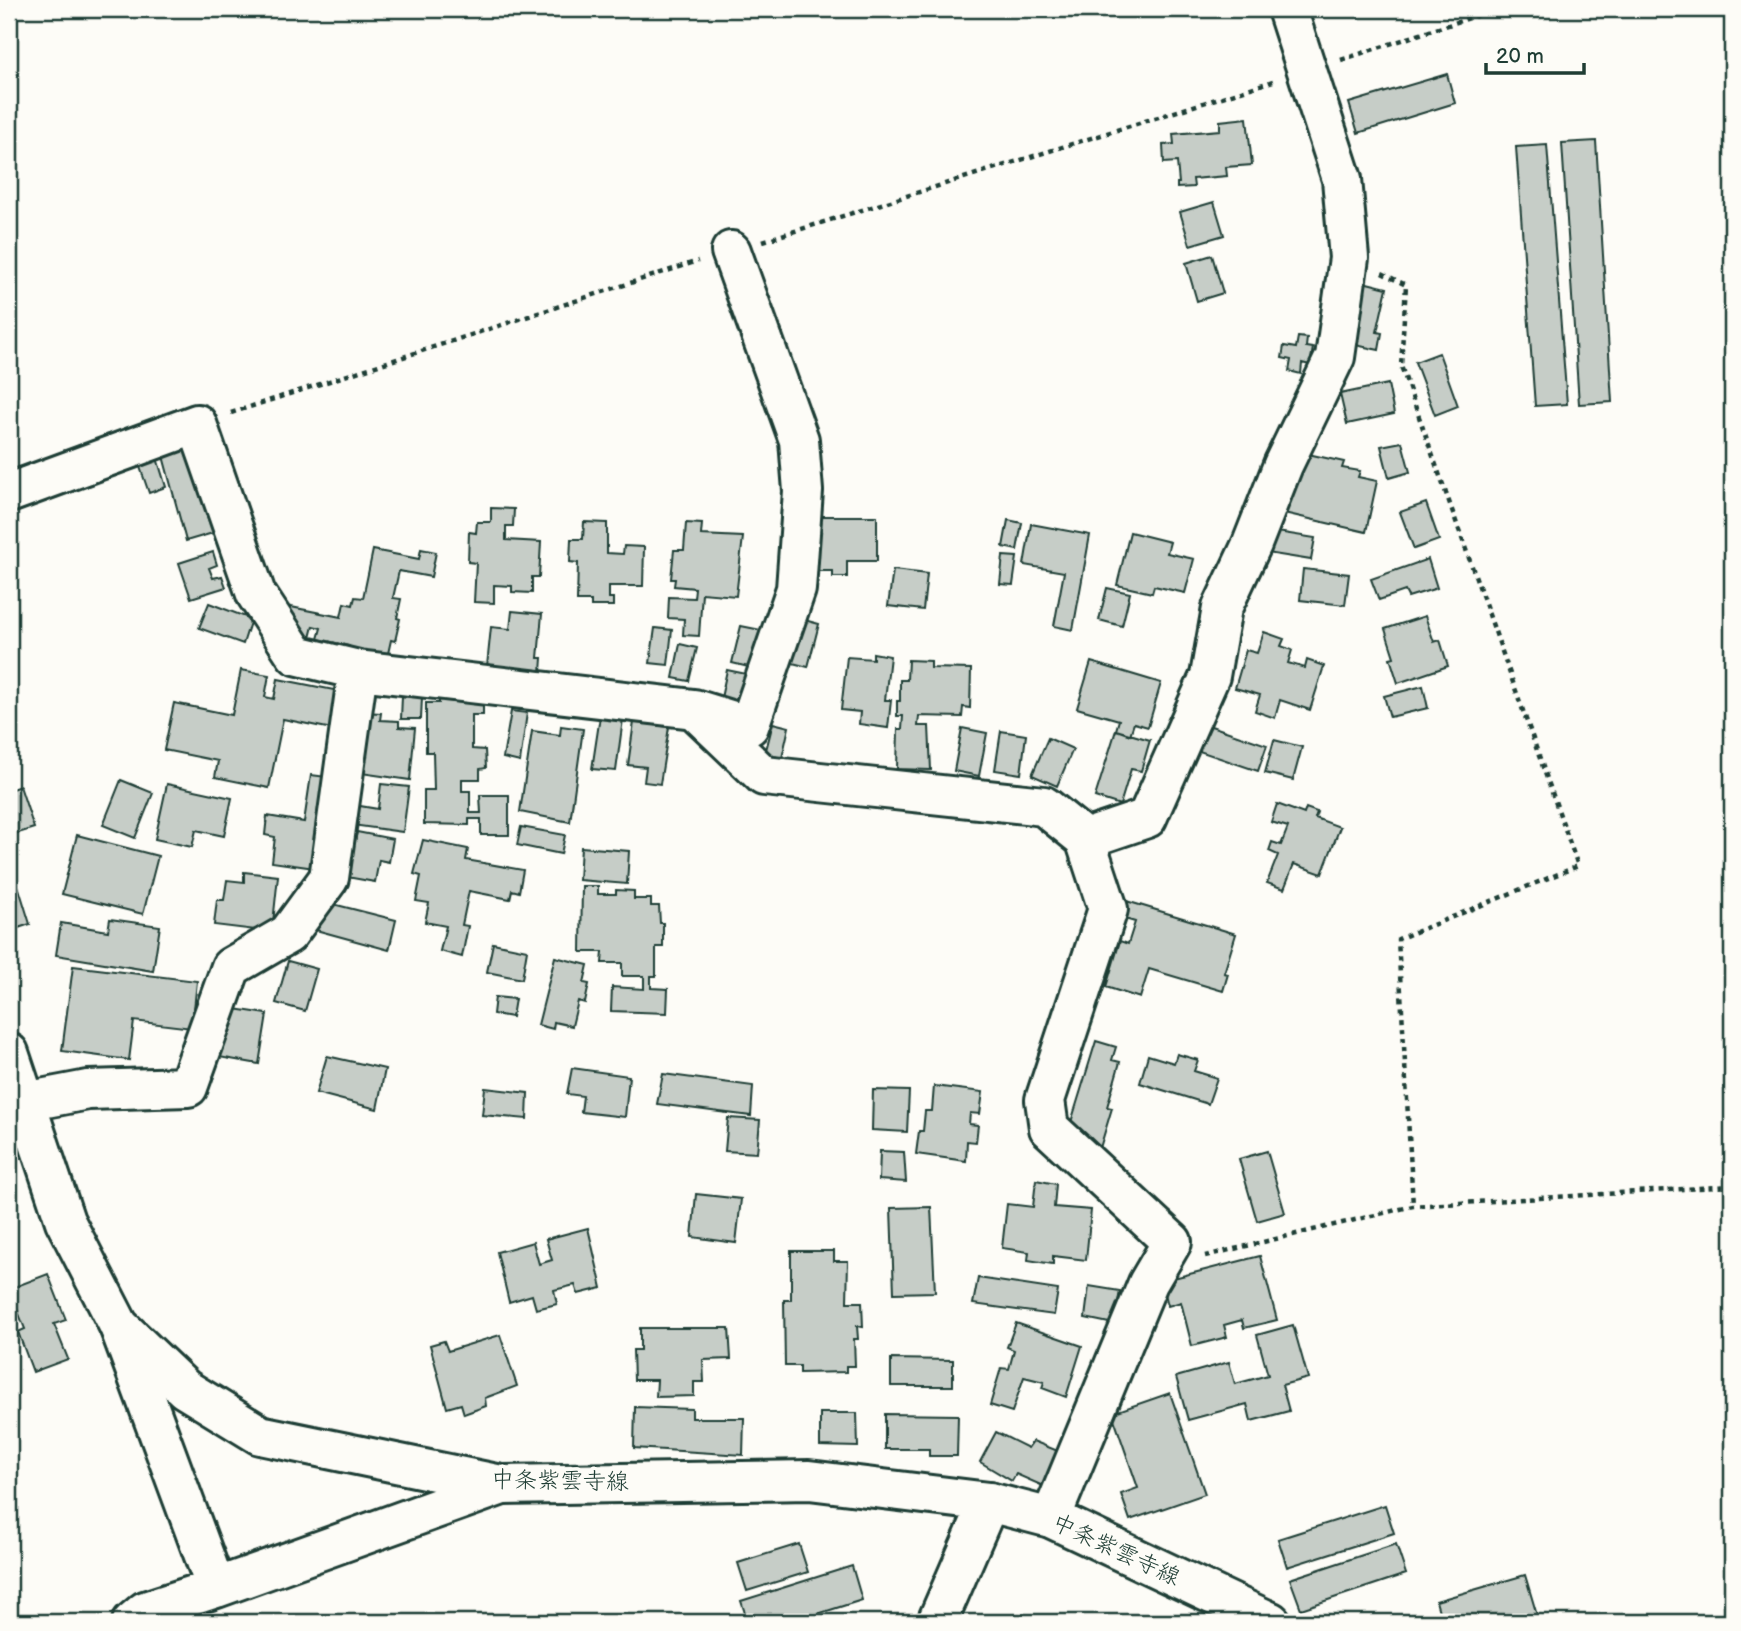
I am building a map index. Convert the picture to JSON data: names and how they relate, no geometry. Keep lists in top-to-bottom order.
{
  "streets": {
    "street": ["中条紫雲寺線"]
  },
  "scale_bar": "20 m"
}
